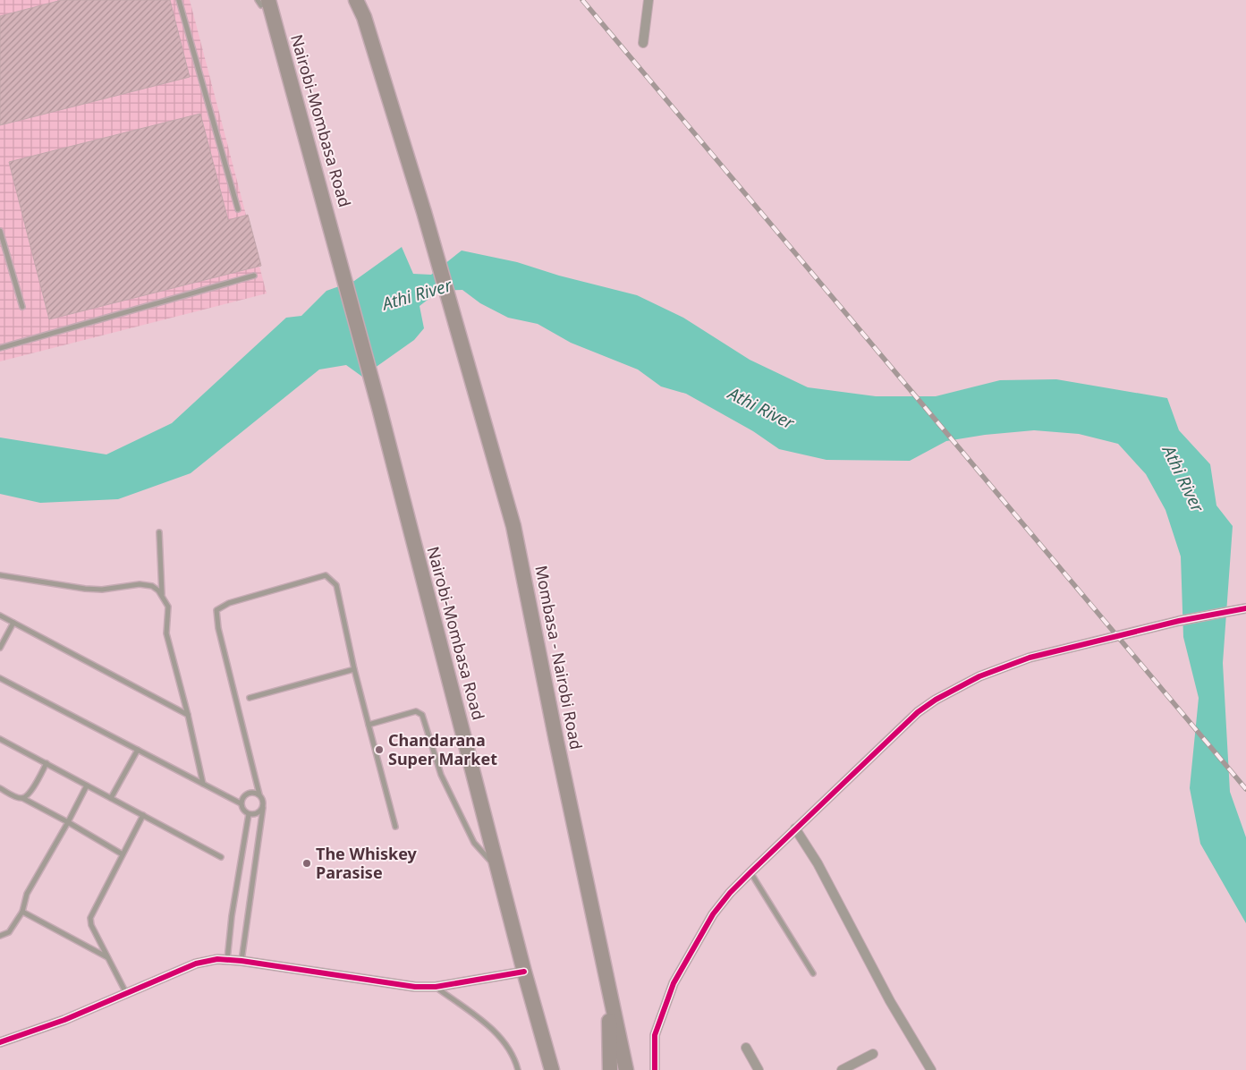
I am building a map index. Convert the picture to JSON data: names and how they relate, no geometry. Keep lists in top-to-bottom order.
{
  "streets": {
    "highway": ["Nairobi-Mombasa Road", "Mombasa - Nairobi Road"]
  },
  "water": ["Athi River"],
  "places": ["Chandarana Super Market", "The Whiskey Parasise"]
}
